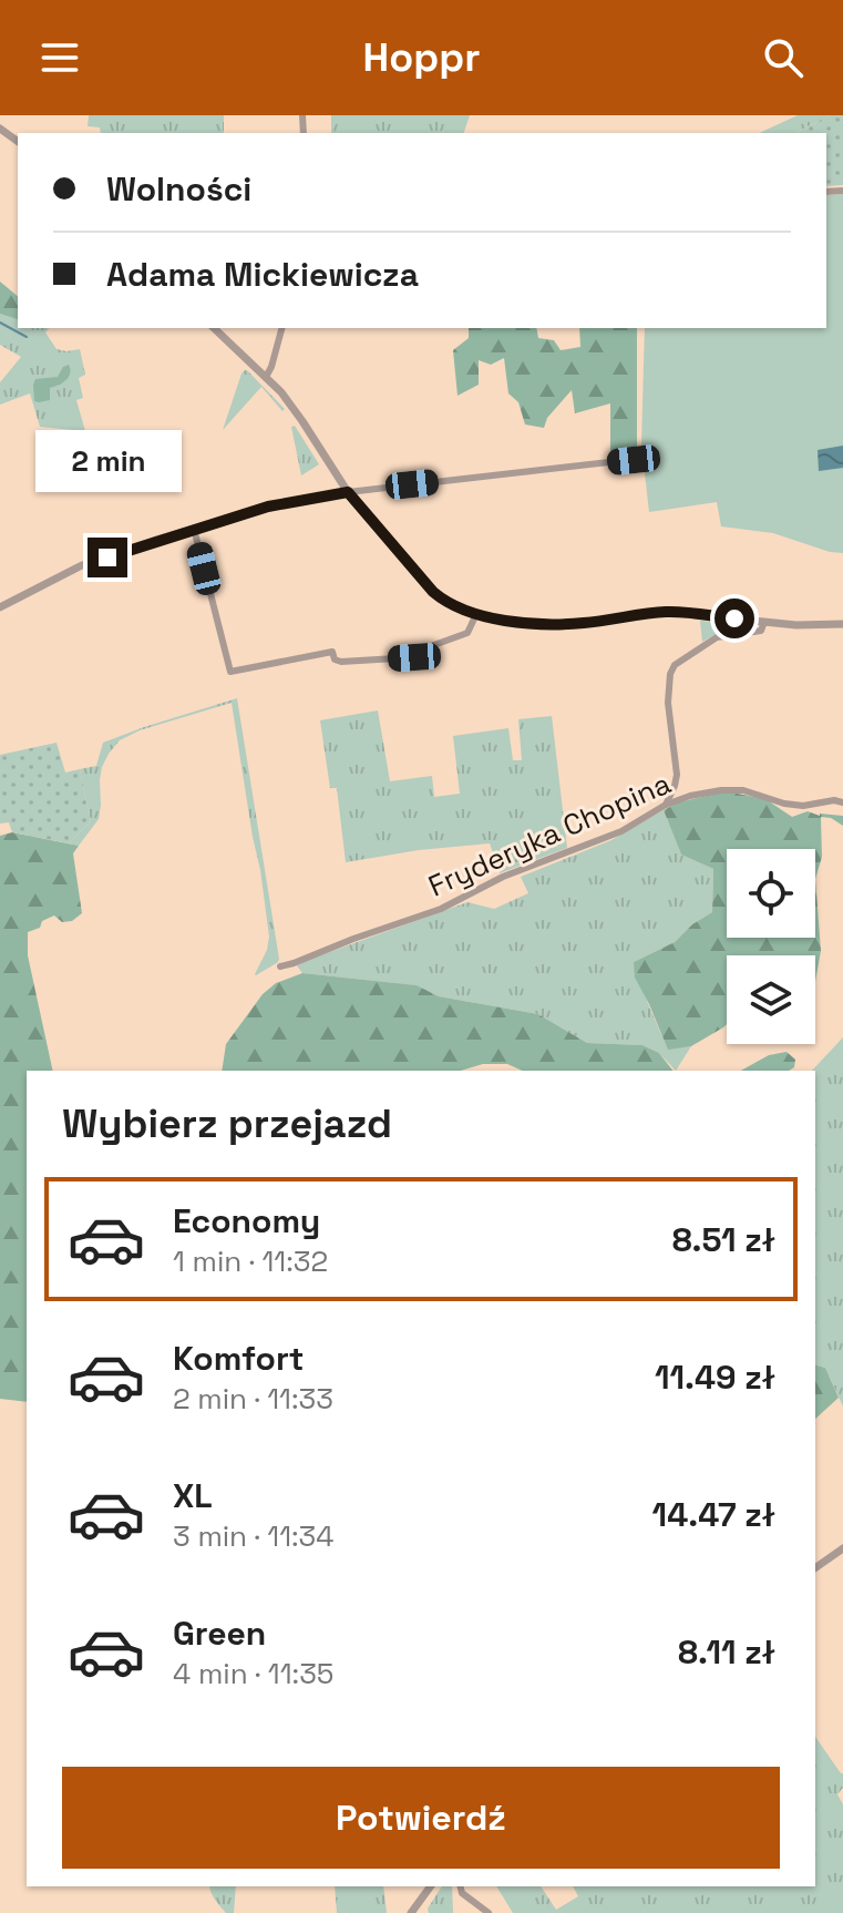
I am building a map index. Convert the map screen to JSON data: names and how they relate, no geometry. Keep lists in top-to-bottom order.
{
  "streets": {
    "street": ["Fryderyka Chopina"]
  },
  "page": {
    "header": "Hoppr",
    "banner": ["Wolności", "Adama Mickiewicza"],
    "bubble": "2 min",
    "heading": "Wybierz przejazd",
    "list": [
      {
        "name": "Economy",
        "note": "1 min · 11:32",
        "value": "8.51 zł"
      },
      {
        "name": "Komfort",
        "note": "2 min · 11:33",
        "value": "11.49 zł"
      },
      {
        "name": "XL",
        "note": "3 min · 11:34",
        "value": "14.47 zł"
      },
      {
        "name": "Green",
        "note": "4 min · 11:35",
        "value": "8.11 zł"
      }
    ],
    "buttons": "Potwierdź"
  }
}
